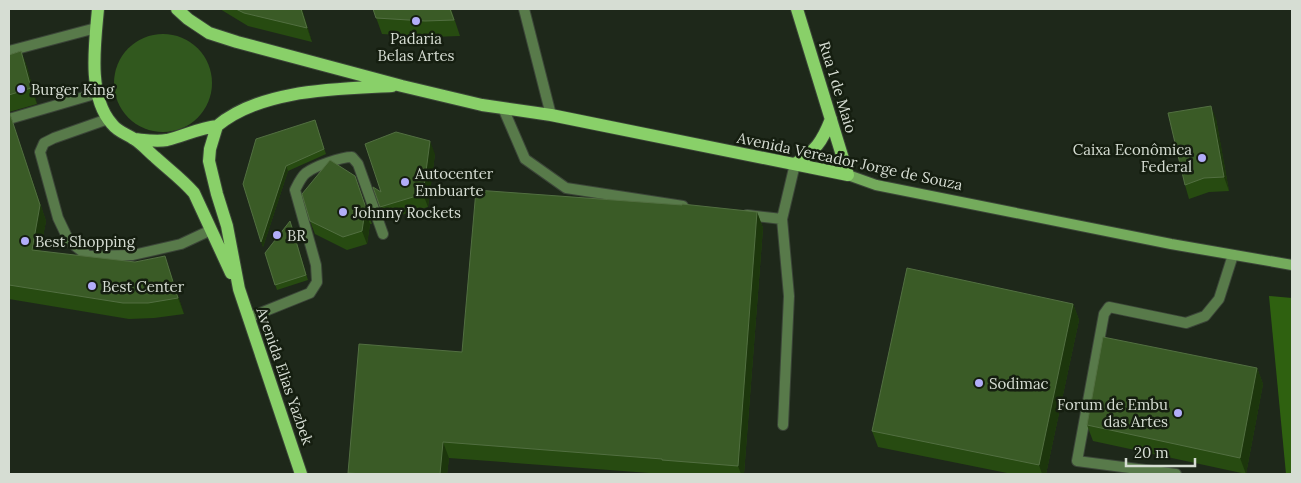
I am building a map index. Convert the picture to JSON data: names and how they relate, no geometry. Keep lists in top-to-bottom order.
{
  "streets": {
    "main road": ["Rua 1 de Maio", "Avenida Vereador Jorge de Souza", "Avenida Elias Yazbek"]
  },
  "crossings": [
    ["Rua 1 de Maio", "Avenida Vereador Jorge de Souza"],
    ["Avenida Vereador Jorge de Souza", "Avenida Elias Yazbek"]
  ],
  "places": [
    "Padaria Belas Artes",
    "Burger King",
    "Caixa Econômica Federal",
    "Autocenter Embuarte",
    "Johnny Rockets",
    "BR",
    "Best Shopping",
    "Best Center",
    "Sodimac",
    "Forum de Embu das Artes"
  ],
  "scale_bar": "20 m"
}
